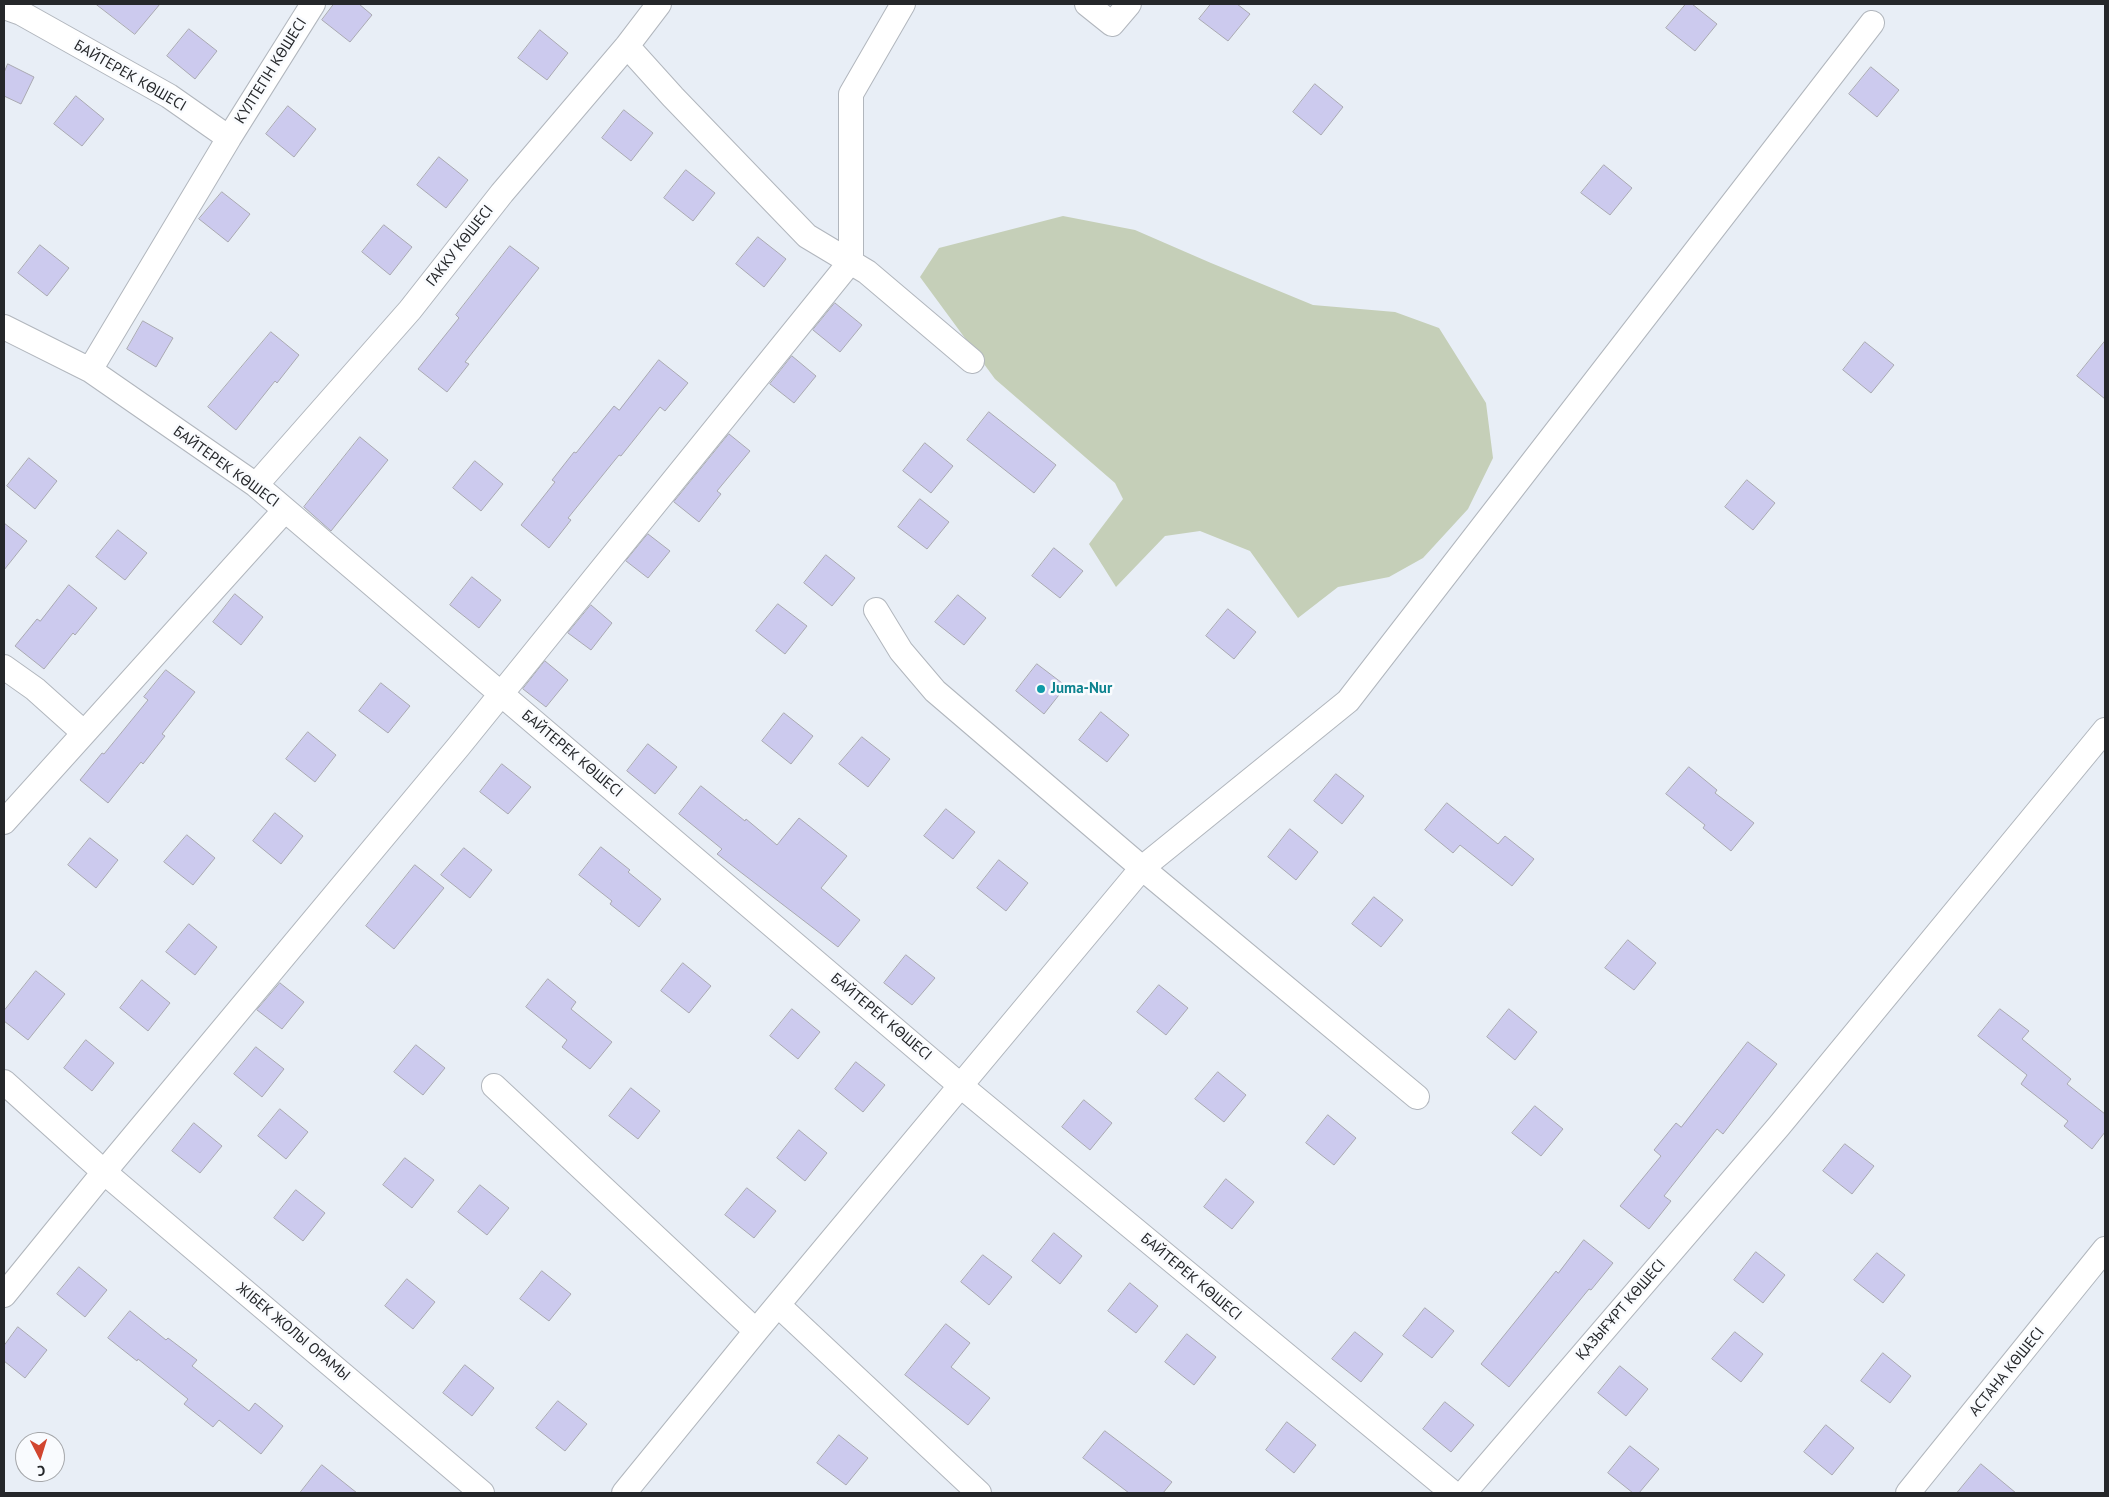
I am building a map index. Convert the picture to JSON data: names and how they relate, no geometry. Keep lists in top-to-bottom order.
{
  "streets": {
    "street": [
      "КҮЛТЕГІН КӨШЕСІ",
      "БАЙТЕРЕК КӨШЕСІ",
      "ГАККУ КӨШЕСІ",
      "ҚАЗЫҒҰРТ КӨШЕСІ",
      "ЖІБЕК ЖОЛЫ ОРАМЫ",
      "АСТАНА КӨШЕСІ"
    ]
  },
  "crossings": [
    ["КҮЛТЕГІН КӨШЕСІ", "БАЙТЕРЕК КӨШЕСІ"],
    ["БАЙТЕРЕК КӨШЕСІ", "ГАККУ КӨШЕСІ"]
  ],
  "places": ["Juma-Nur"],
  "north": "bottom"
}
